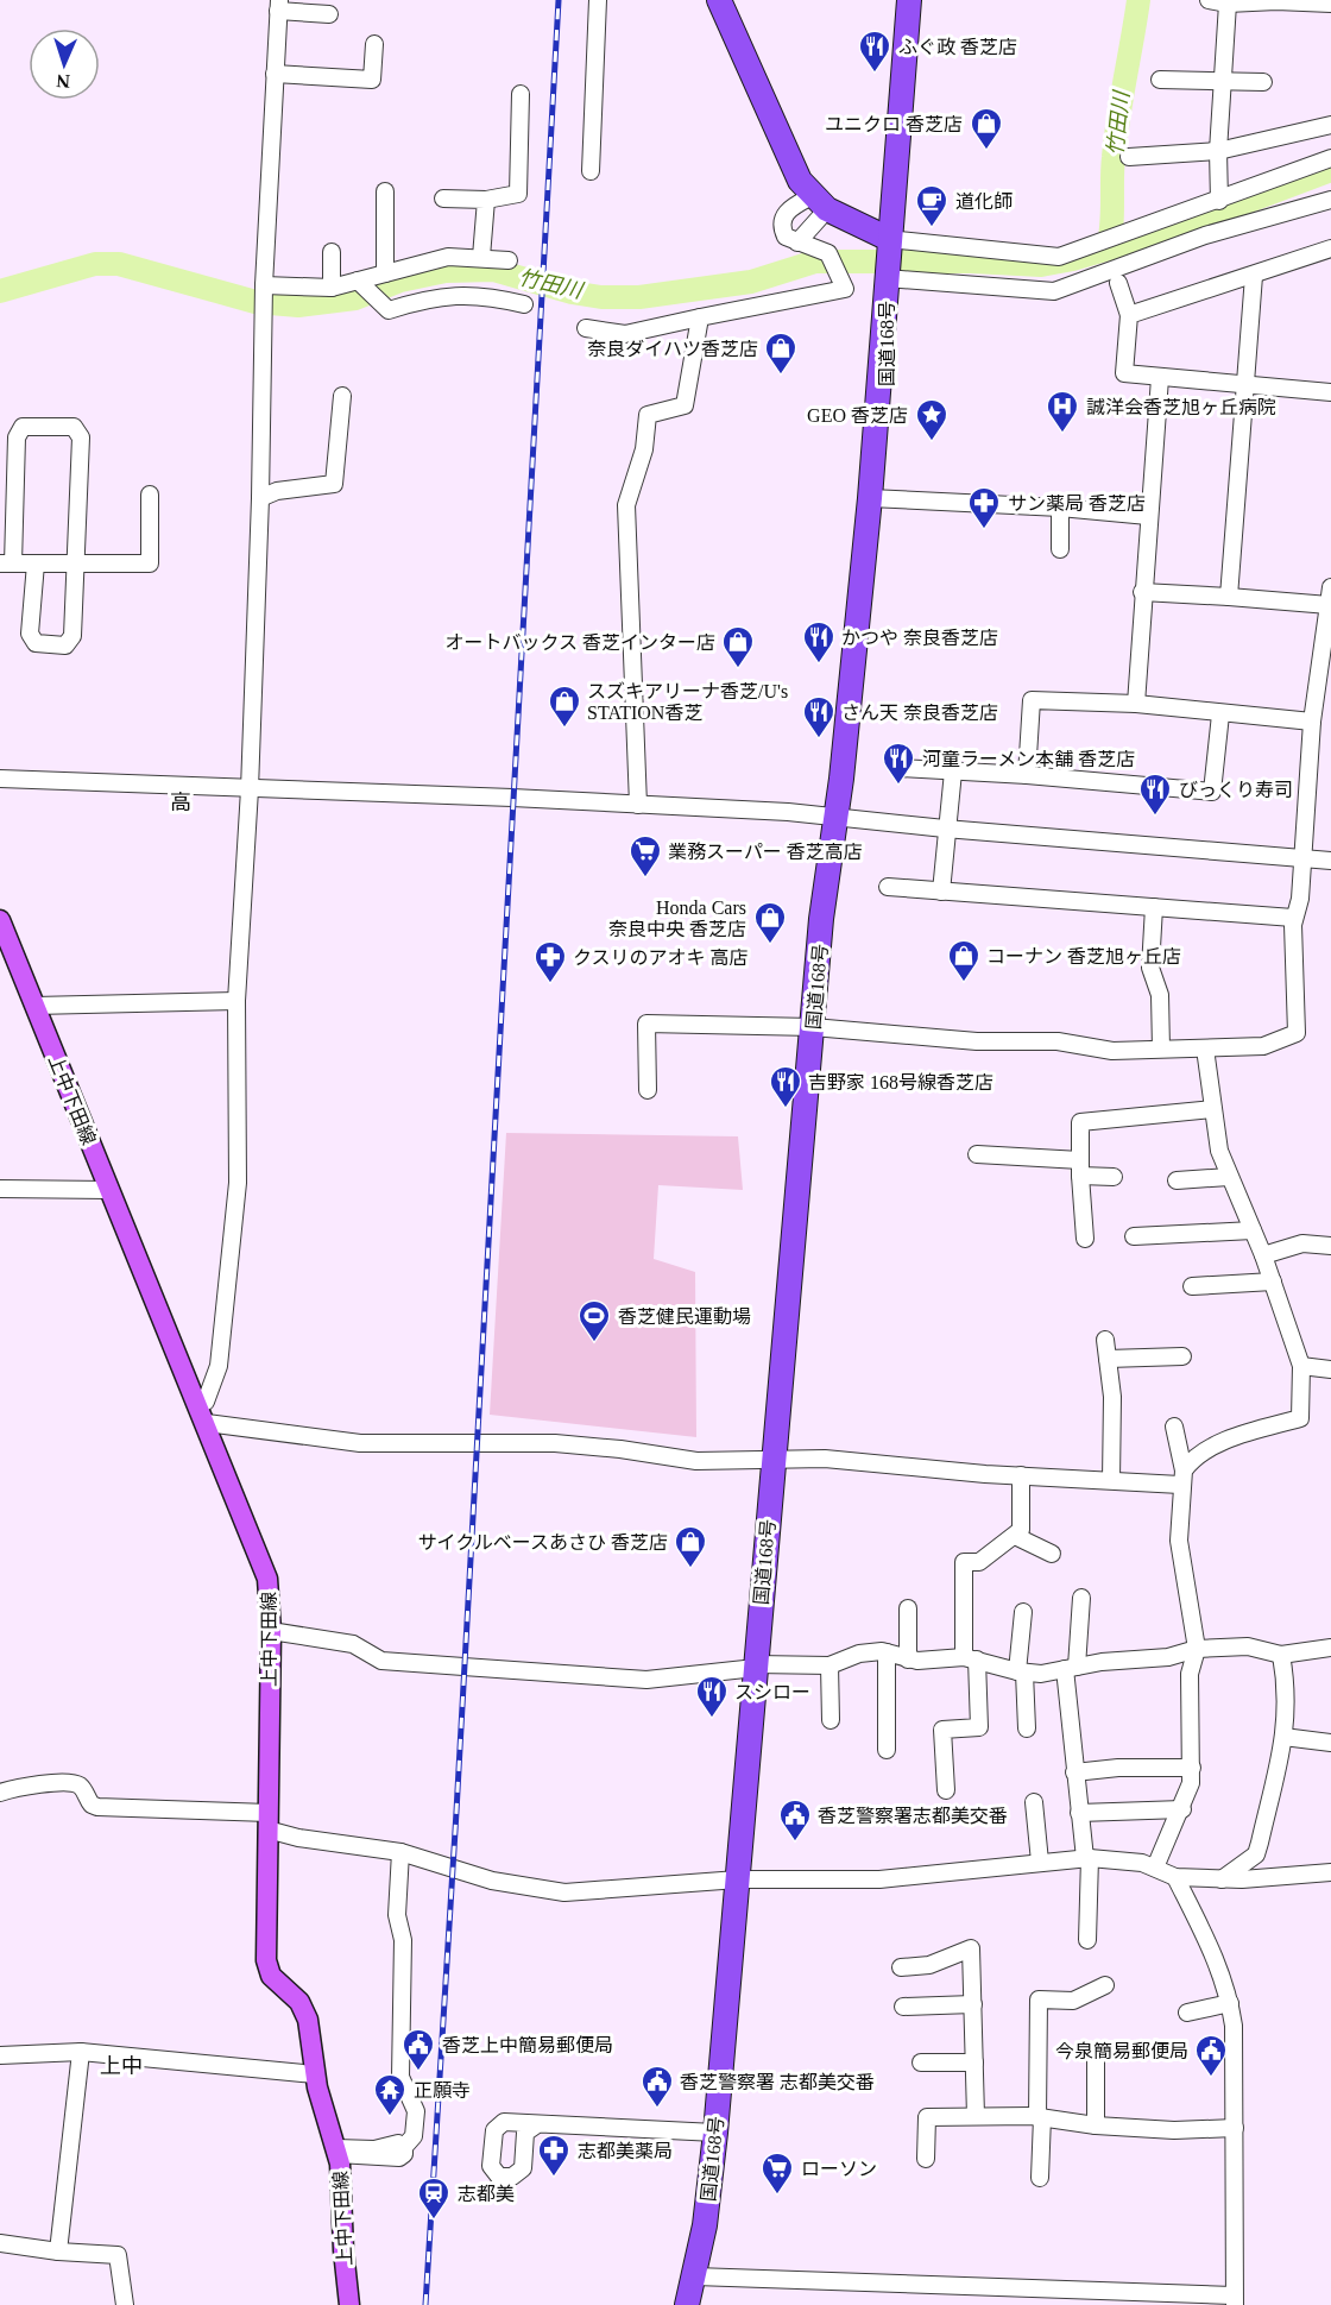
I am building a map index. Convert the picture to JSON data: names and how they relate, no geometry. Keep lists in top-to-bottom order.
{
  "streets": {
    "highway": ["国道168号"],
    "main road": ["上中下田線"]
  },
  "districts": ["高", "上中"],
  "water": ["竹田川"],
  "places": {
    "restaurant": [
      "ふぐ政 香芝店",
      "かつや 奈良香芝店",
      "さん天 奈良香芝店",
      "河童ラーメン本舗 香芝店",
      "びっくり寿司",
      "吉野家 168号線香芝店",
      "スシロー"
    ],
    "shop": [
      "ユニクロ 香芝店",
      "奈良ダイハツ香芝店",
      "オートバックス 香芝インター店",
      "スズキアリーナ香芝/U's STATION香芝",
      "Honda Cars 奈良中央 香芝店",
      "コーナン 香芝旭ヶ丘店",
      "サイクルベースあさひ 香芝店"
    ],
    "cafe": ["道化師"],
    "hospital": ["誠洋会香芝旭ヶ丘病院"],
    "place": ["GEO 香芝店"],
    "pharmacy": ["サン薬局 香芝店", "クスリのアオキ 高店", "志都美薬局"],
    "supermarket": ["業務スーパー 香芝高店", "ローソン"],
    "sports": ["香芝健民運動場"],
    "public building": [
      "香芝警察署志都美交番",
      "香芝上中簡易郵便局",
      "今泉簡易郵便局",
      "香芝警察署 志都美交番"
    ],
    "temple": ["正願寺"],
    "station": ["志都美"]
  },
  "north": "bottom"
}
